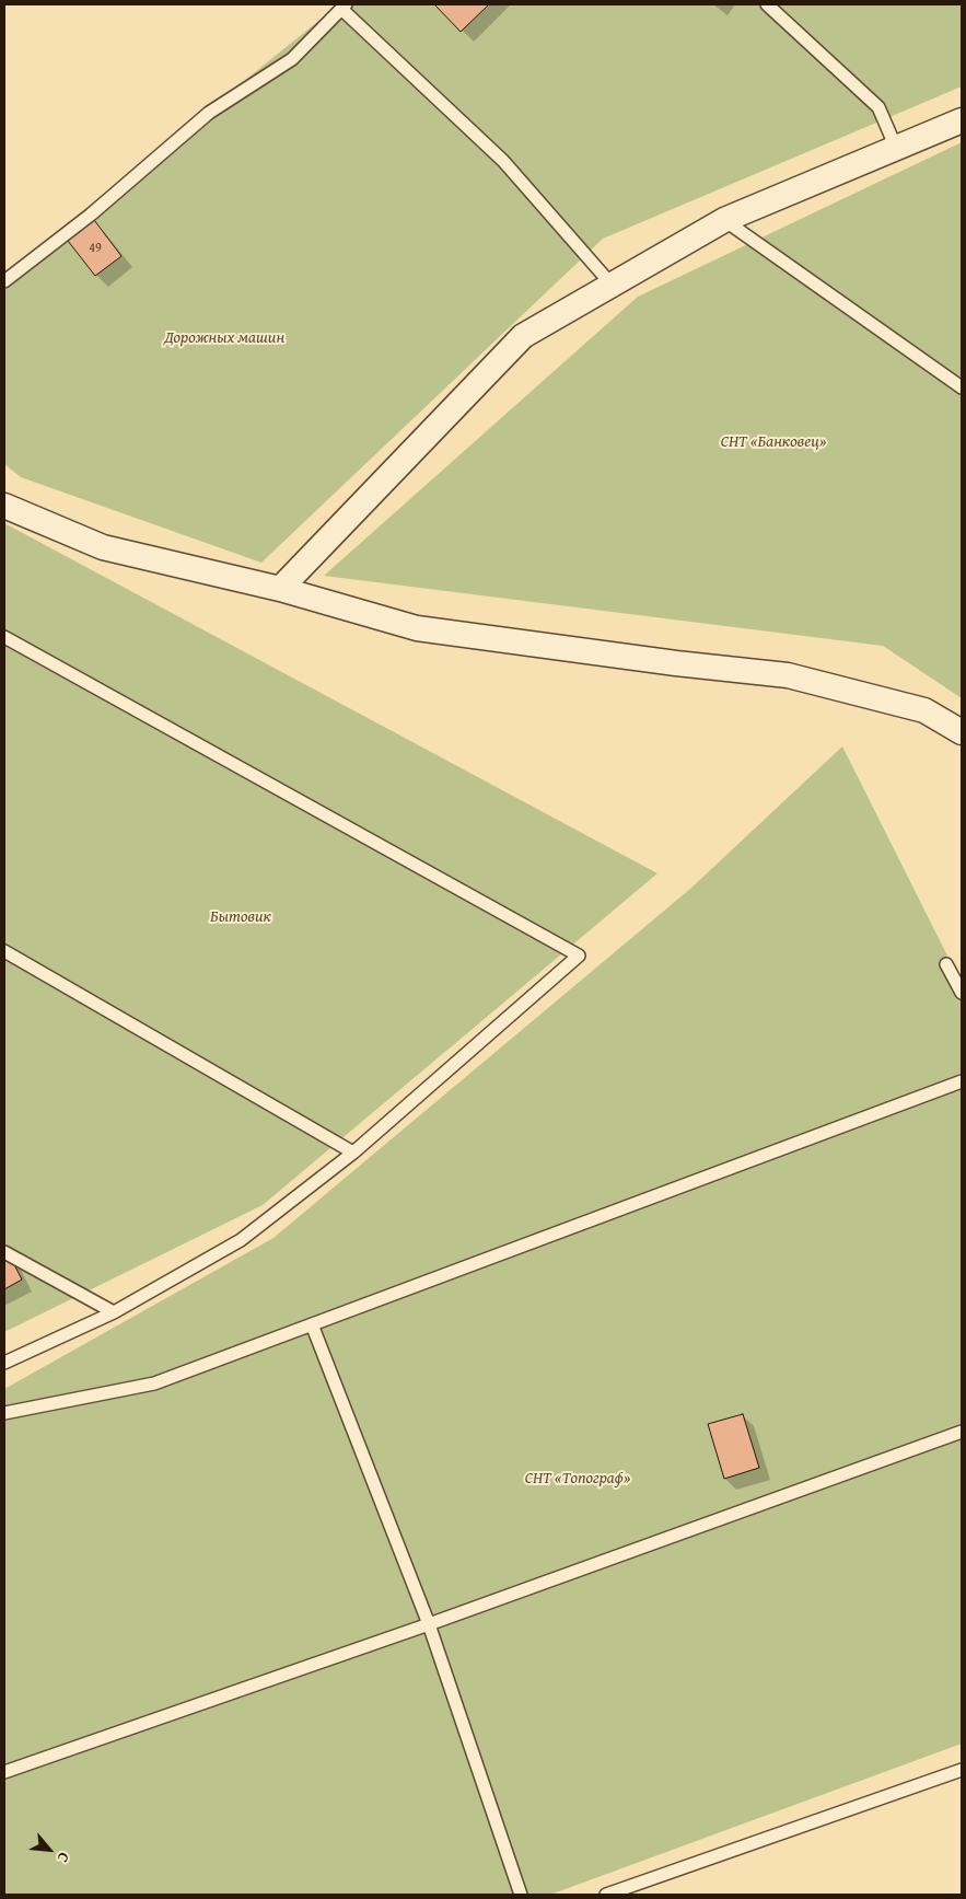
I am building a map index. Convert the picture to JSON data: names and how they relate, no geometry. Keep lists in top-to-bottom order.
{
  "parks": [
    "Дорожных машин",
    "СНТ «Банковец»",
    "Бытовик",
    "СНТ «Топограф»"
  ],
  "house_numbers": ["49"],
  "north": "bottom right"
}
